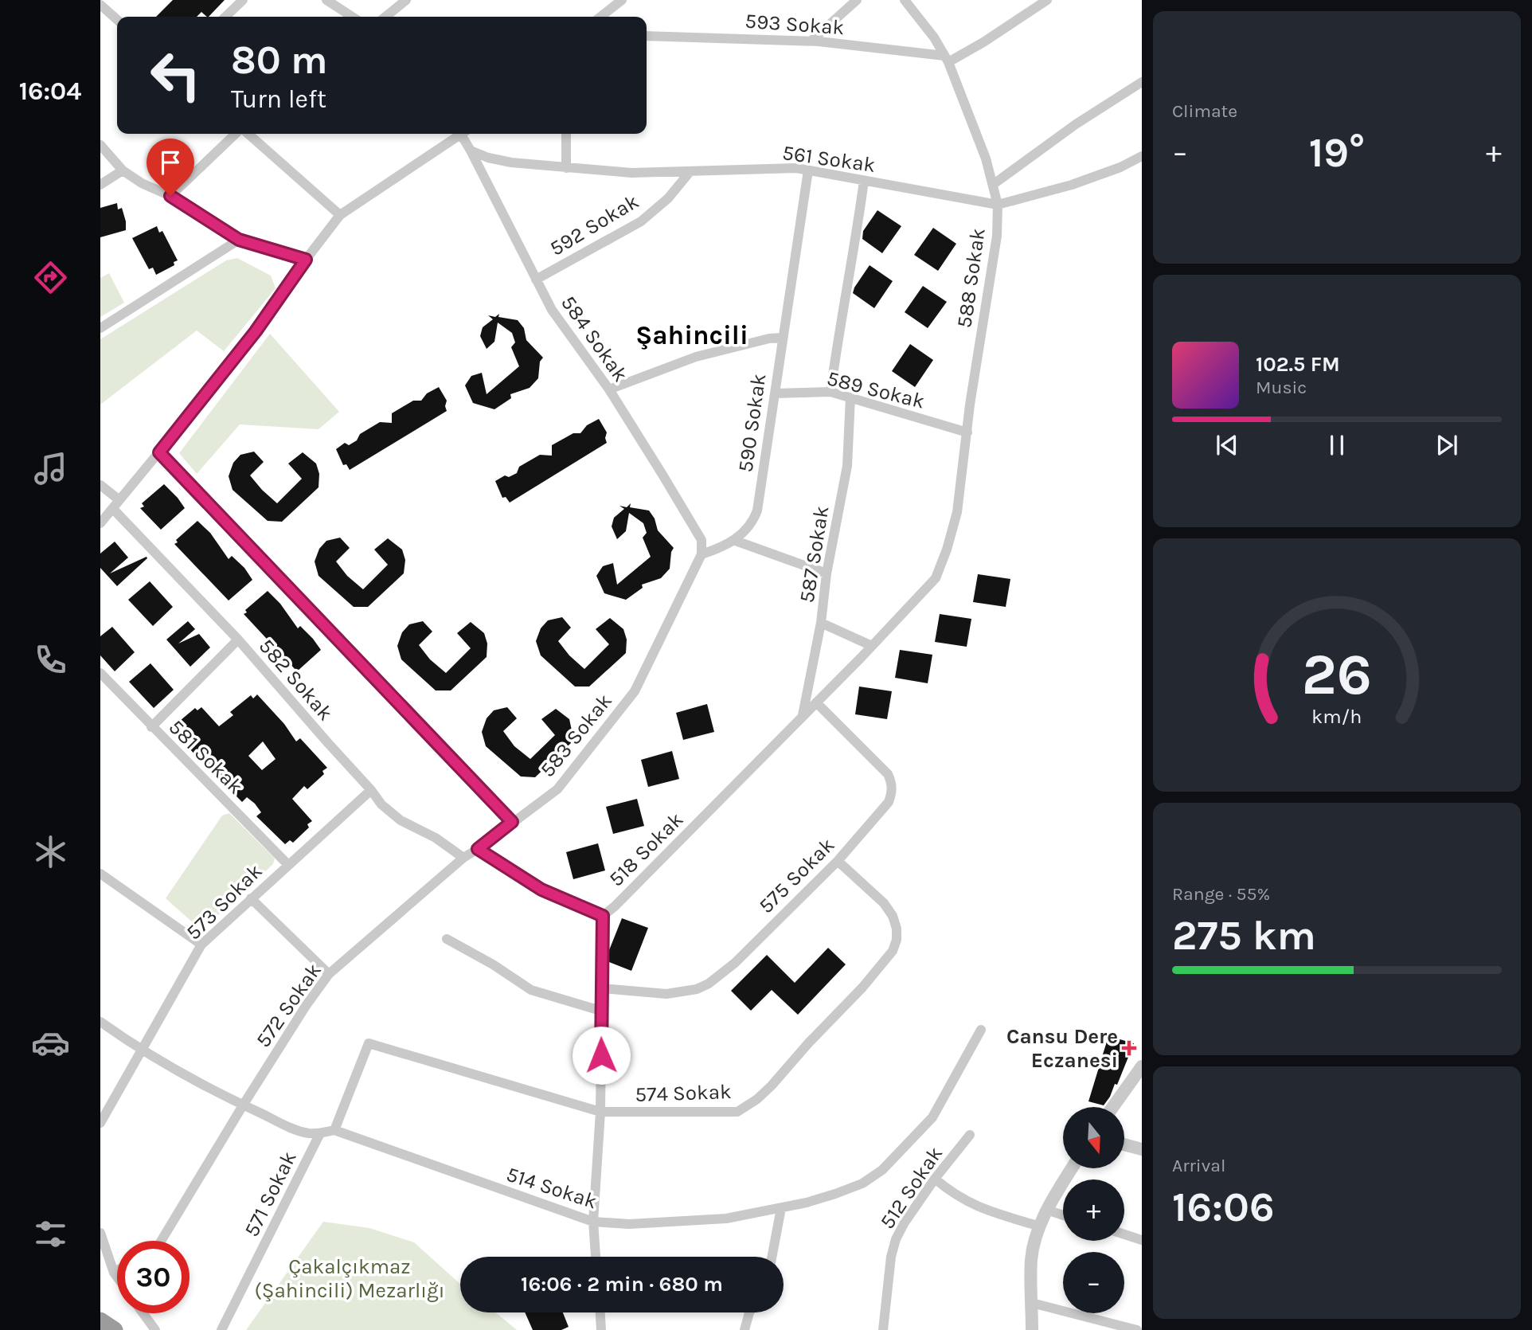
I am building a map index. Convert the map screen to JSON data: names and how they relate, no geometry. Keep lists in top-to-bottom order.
{
  "streets": {
    "street": [
      "593 Sokak",
      "561 Sokak",
      "592 Sokak",
      "588 Sokak",
      "584 Sokak",
      "589 Sokak",
      "590 Sokak",
      "587 Sokak",
      "582 Sokak",
      "583 Sokak",
      "581 Sokak",
      "518 Sokak",
      "575 Sokak",
      "573 Sokak",
      "572 Sokak",
      "574 Sokak",
      "514 Sokak",
      "512 Sokak",
      "571 Sokak"
    ]
  },
  "crossings": [
    ["593 Sokak", "588 Sokak"],
    ["561 Sokak", "592 Sokak"],
    ["561 Sokak", "588 Sokak"],
    ["561 Sokak", "584 Sokak"],
    ["561 Sokak", "590 Sokak"],
    ["592 Sokak", "584 Sokak"],
    ["588 Sokak", "589 Sokak"],
    ["588 Sokak", "518 Sokak"],
    ["584 Sokak", "590 Sokak"],
    ["584 Sokak", "583 Sokak"],
    ["589 Sokak", "590 Sokak"],
    ["589 Sokak", "587 Sokak"],
    ["590 Sokak", "583 Sokak"],
    ["587 Sokak", "518 Sokak"],
    ["582 Sokak", "573 Sokak"],
    ["582 Sokak", "572 Sokak"],
    ["583 Sokak", "572 Sokak"],
    ["581 Sokak", "573 Sokak"],
    ["518 Sokak", "575 Sokak"],
    ["518 Sokak", "574 Sokak"],
    ["518 Sokak", "514 Sokak"],
    ["575 Sokak", "574 Sokak"],
    ["574 Sokak", "514 Sokak"]
  ],
  "districts": ["Şahincili"],
  "parks": ["Çakalçıkmaz (Şahincili) Mezarlığı"],
  "places": {
    "health": ["Cansu Dere Eczanesi"]
  },
  "north": "bottom",
  "page": {
    "tabs": "16:04",
    "tile": [
      "Climate",
      ["Range · 55%", "275 km"],
      ["Arrival", "16:06"]
    ],
    "turn": ["80 m", "Turn left"],
    "heat": ["−", "19°", "+"],
    "song": ["102.5 FM", "Music"],
    "map_buttons": ["+", "−"],
    "limit": "30",
    "trip": "16:06 · 2 min · 680 m",
    "gauge": ["26", "km/h"]
  }
}
